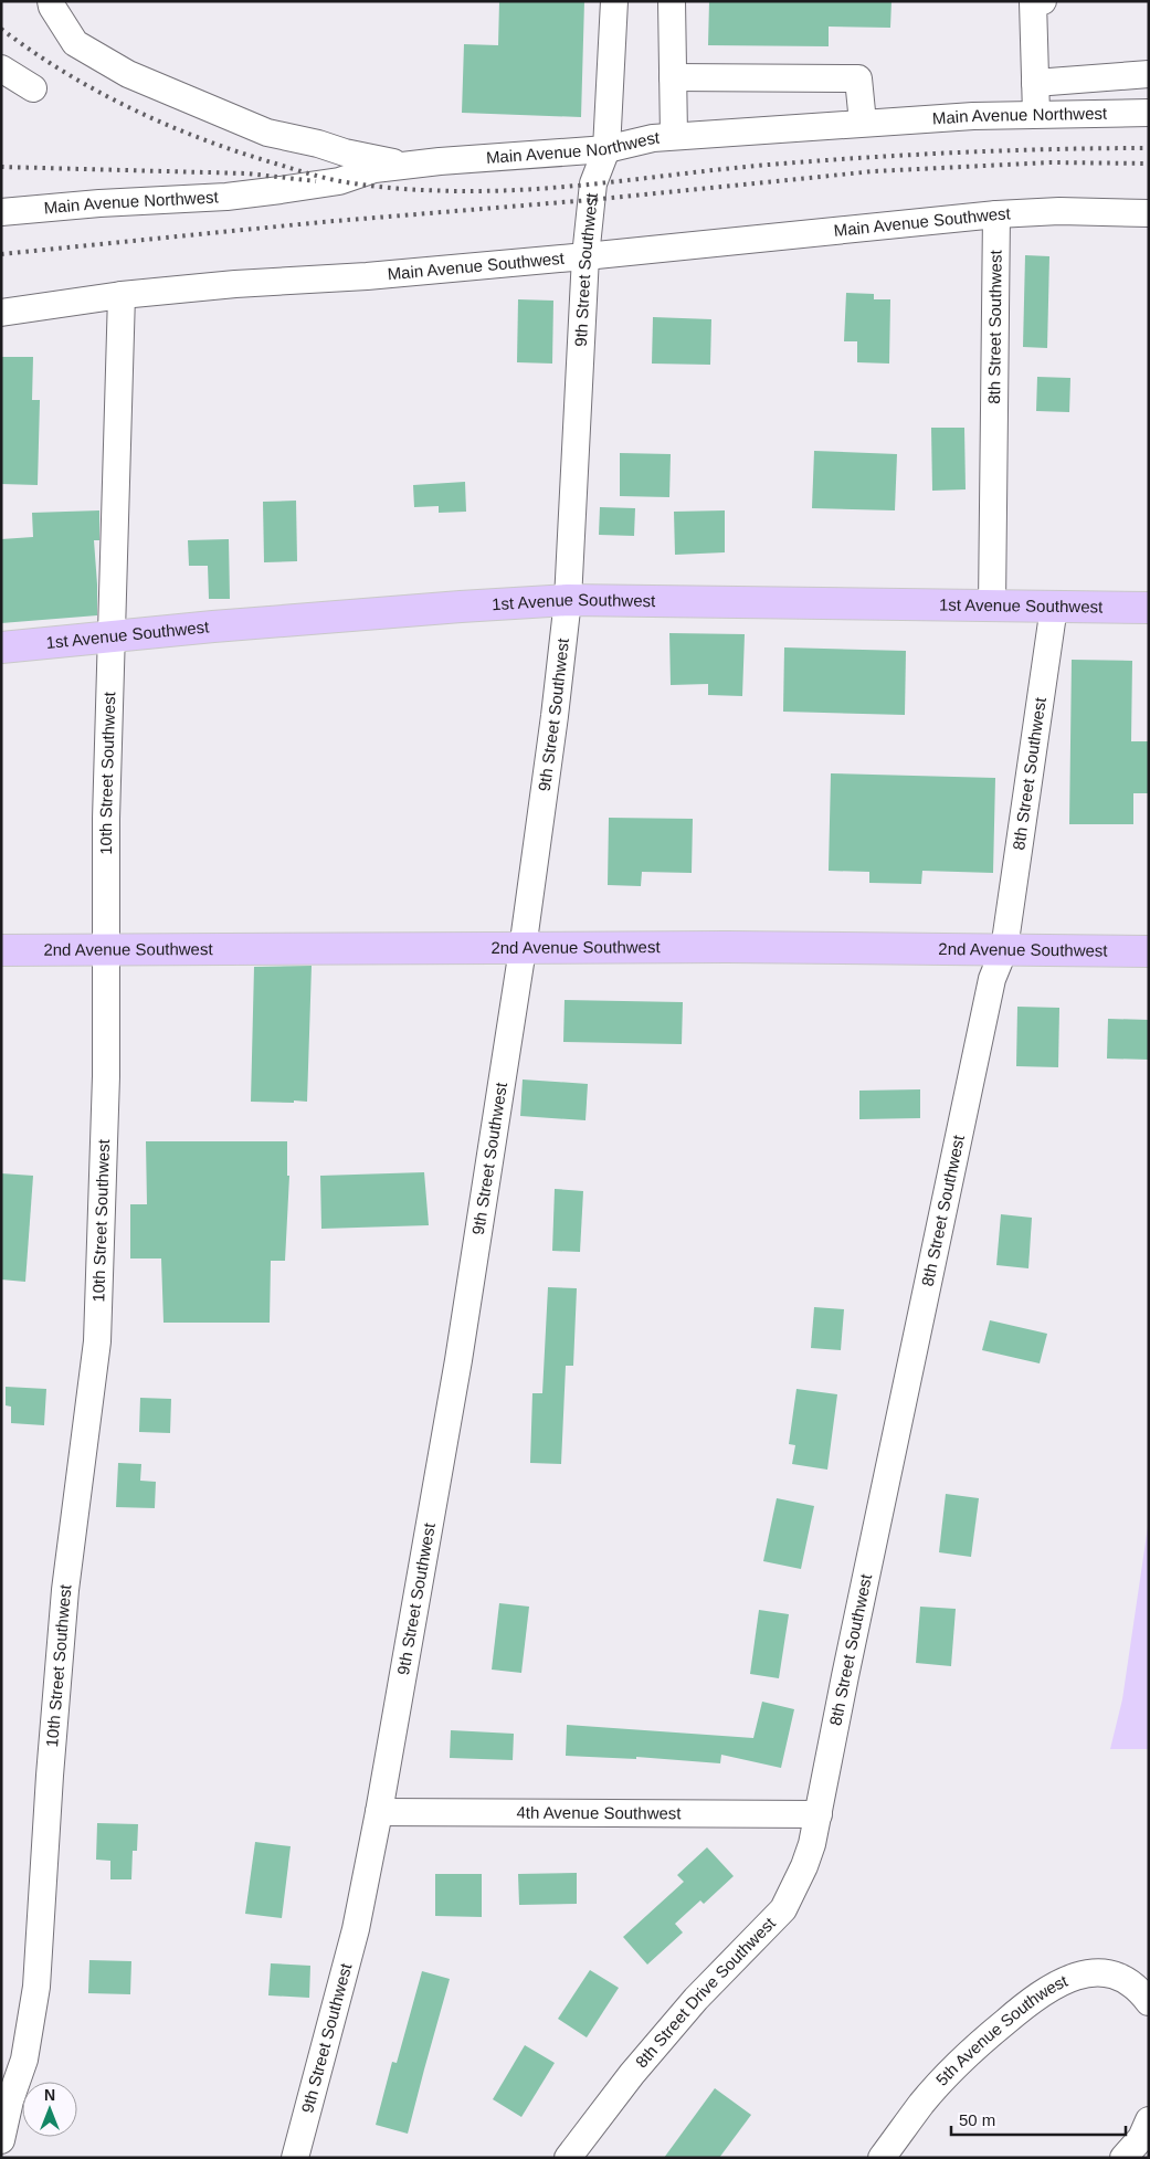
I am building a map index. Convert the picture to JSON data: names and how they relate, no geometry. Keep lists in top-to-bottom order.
{
  "streets": {
    "main road": ["1st Avenue Southwest", "2nd Avenue Southwest"],
    "street": [
      "Main Avenue Northwest",
      "Main Avenue Southwest",
      "9th Street Southwest",
      "8th Street Southwest",
      "10th Street Southwest",
      "4th Avenue Southwest",
      "8th Street Drive Southwest",
      "5th Avenue Southwest"
    ]
  },
  "crossings": [
    ["Main Avenue Northwest", "9th Street Southwest"],
    ["Main Avenue Southwest", "9th Street Southwest"],
    ["Main Avenue Southwest", "8th Street Southwest"],
    ["Main Avenue Southwest", "10th Street Southwest"],
    ["9th Street Southwest", "1st Avenue Southwest"],
    ["9th Street Southwest", "2nd Avenue Southwest"],
    ["9th Street Southwest", "4th Avenue Southwest"],
    ["8th Street Southwest", "1st Avenue Southwest"],
    ["8th Street Southwest", "2nd Avenue Southwest"],
    ["8th Street Southwest", "4th Avenue Southwest"],
    ["8th Street Southwest", "8th Street Drive Southwest"],
    ["1st Avenue Southwest", "10th Street Southwest"],
    ["10th Street Southwest", "2nd Avenue Southwest"],
    ["4th Avenue Southwest", "8th Street Drive Southwest"]
  ],
  "scale_bar": "50 m",
  "north": "top"
}
